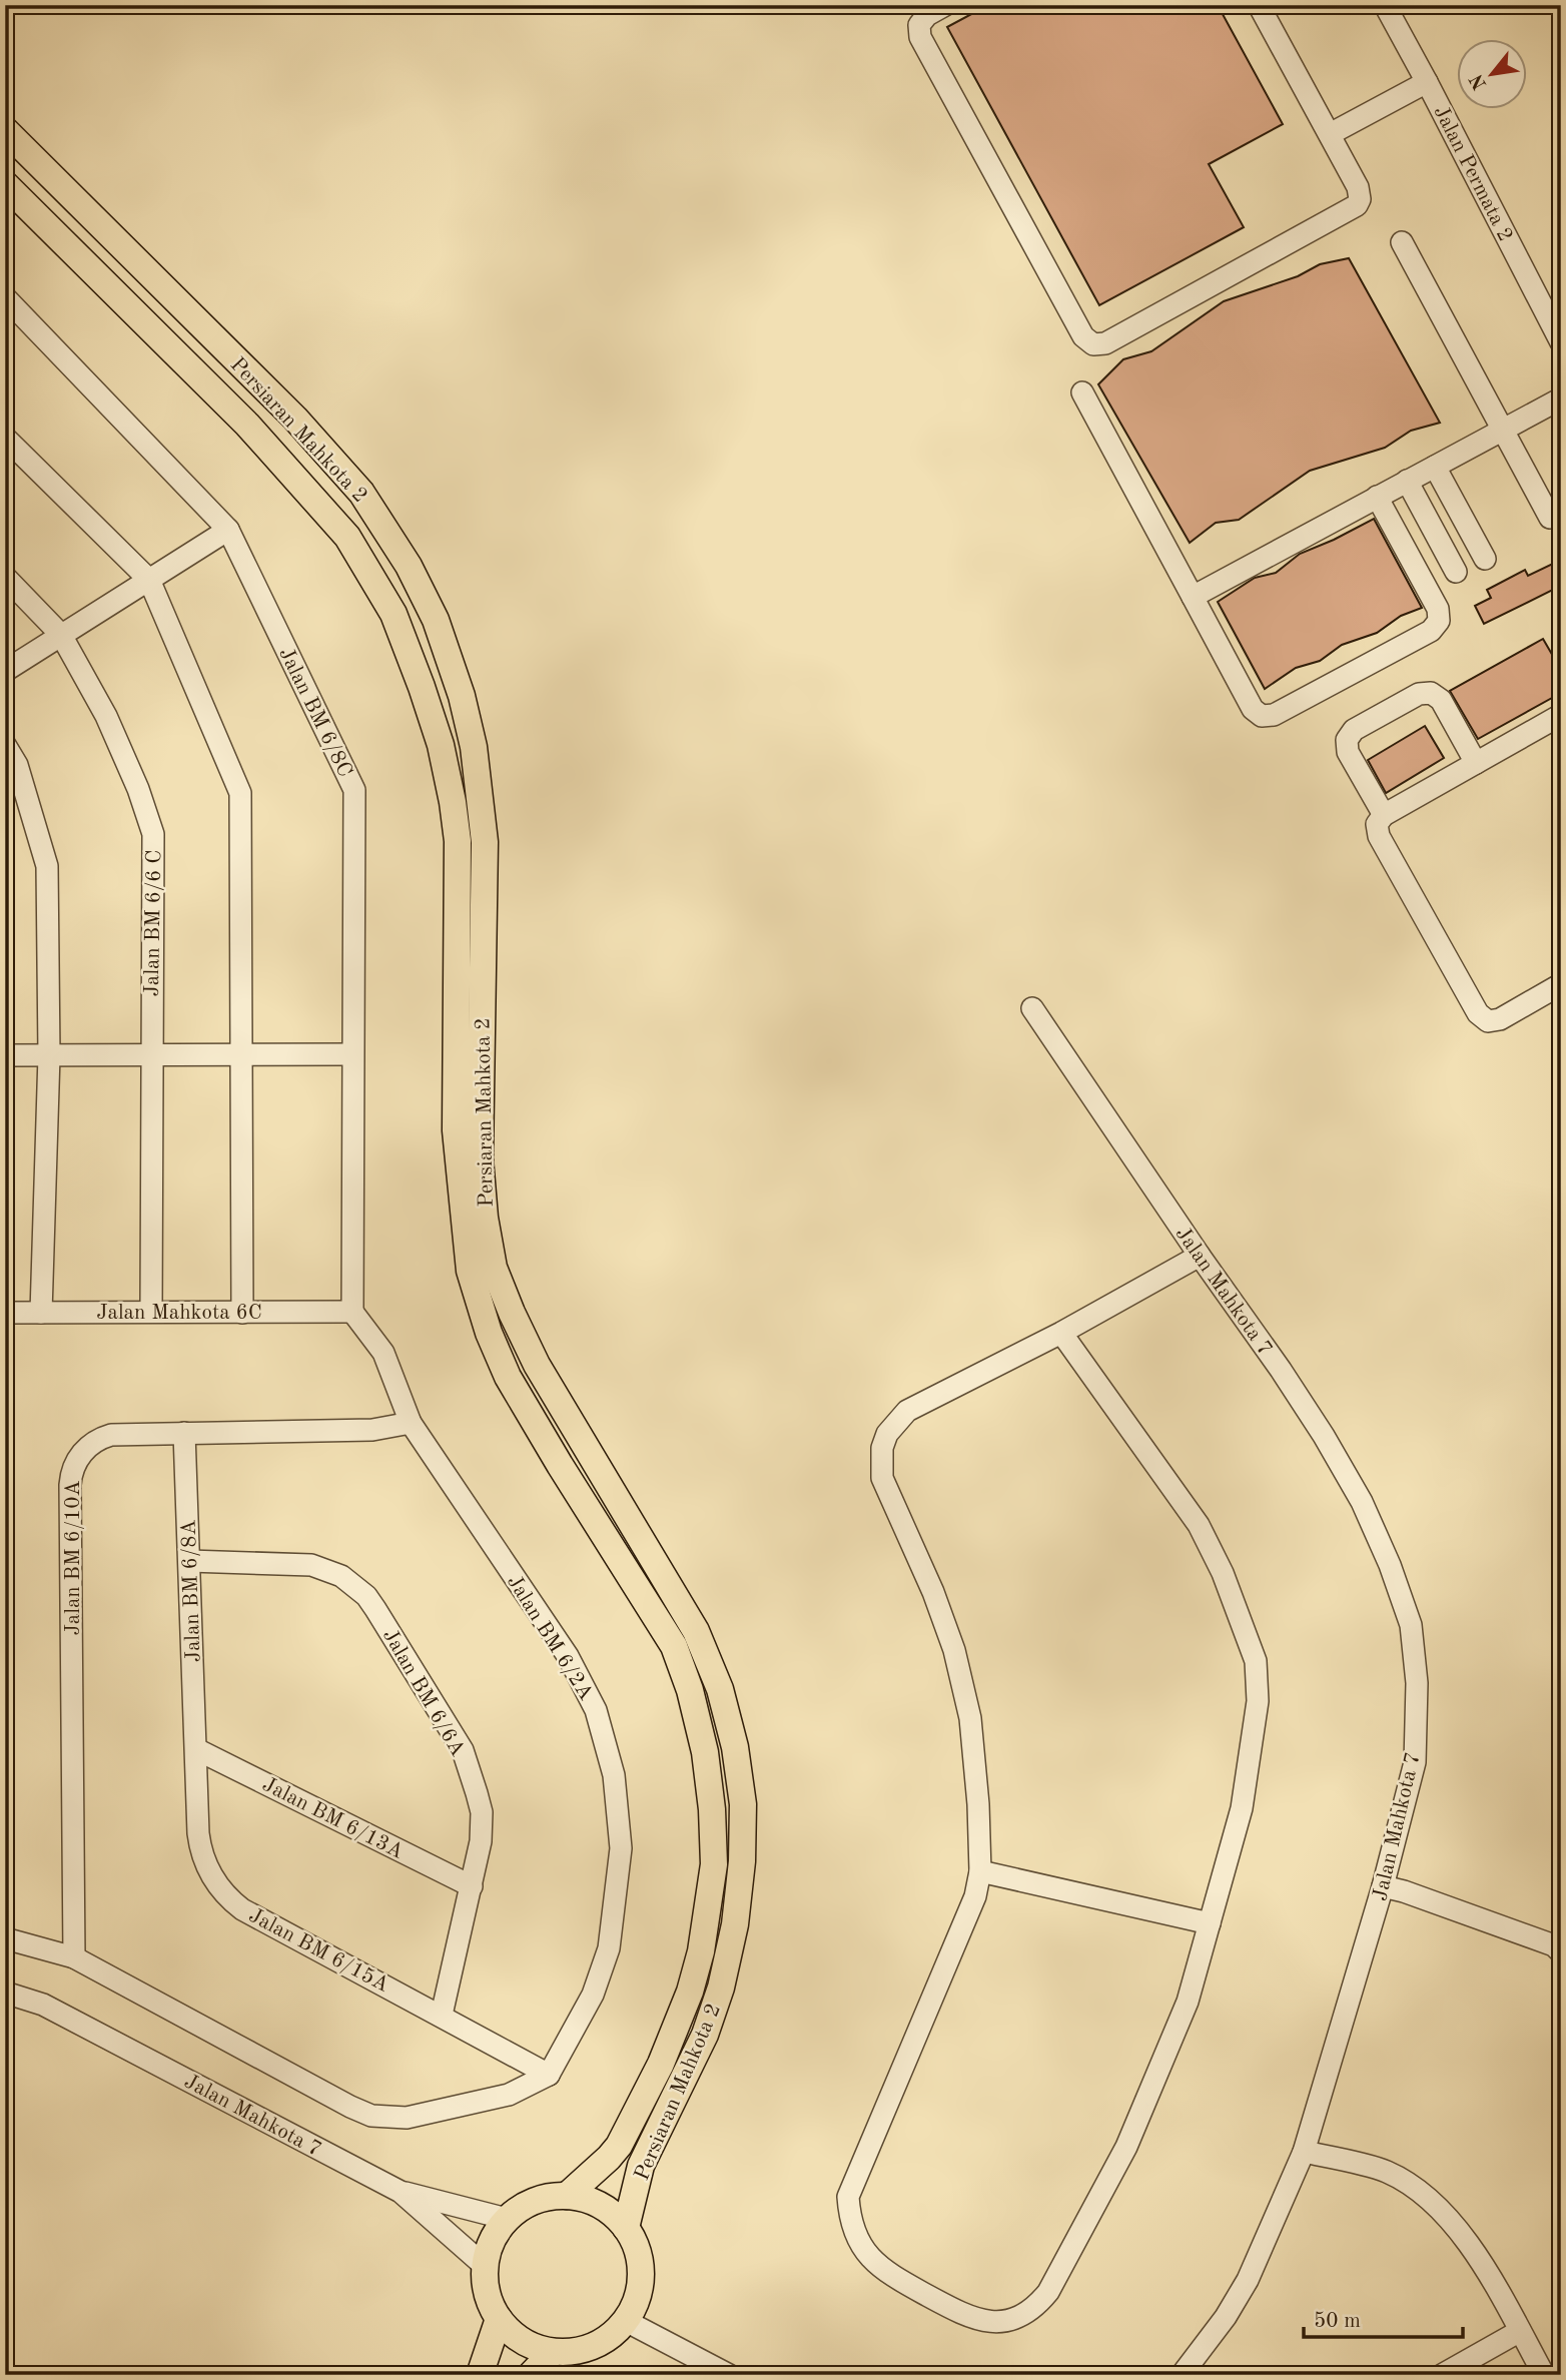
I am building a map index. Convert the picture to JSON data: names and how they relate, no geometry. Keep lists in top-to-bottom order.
{
  "streets": {
    "main road": ["Persiaran Mahkota 2"],
    "street": [
      "Jalan Permata 2",
      "Jalan BM 6/8C",
      "Jalan BM 6/6 C",
      "Jalan Mahkota 7",
      "Jalan Mahkota 6C",
      "Jalan BM 6/10A",
      "Jalan BM 6/8A",
      "Jalan BM 6/2A",
      "Jalan BM 6/6A",
      "Jalan BM 6/13A",
      "Jalan BM 6/15A"
    ]
  },
  "crossings": [
    ["Persiaran Mahkota 2", "Jalan Mahkota 7"],
    ["Jalan BM 6/8C", "Jalan Mahkota 6C"],
    ["Jalan BM 6/8C", "Jalan BM 6/2A"],
    ["Jalan BM 6/6 C", "Jalan Mahkota 6C"],
    ["Jalan Mahkota 6C", "Jalan BM 6/2A"],
    ["Jalan BM 6/10A", "Jalan BM 6/8A"],
    ["Jalan BM 6/10A", "Jalan BM 6/2A"],
    ["Jalan BM 6/8A", "Jalan BM 6/6A"],
    ["Jalan BM 6/8A", "Jalan BM 6/13A"],
    ["Jalan BM 6/8A", "Jalan BM 6/15A"],
    ["Jalan BM 6/2A", "Jalan BM 6/15A"],
    ["Jalan BM 6/6A", "Jalan BM 6/13A"],
    ["Jalan BM 6/6A", "Jalan BM 6/15A"],
    ["Jalan BM 6/13A", "Jalan BM 6/15A"]
  ],
  "scale_bar": "50 m",
  "north": "bottom left"
}
